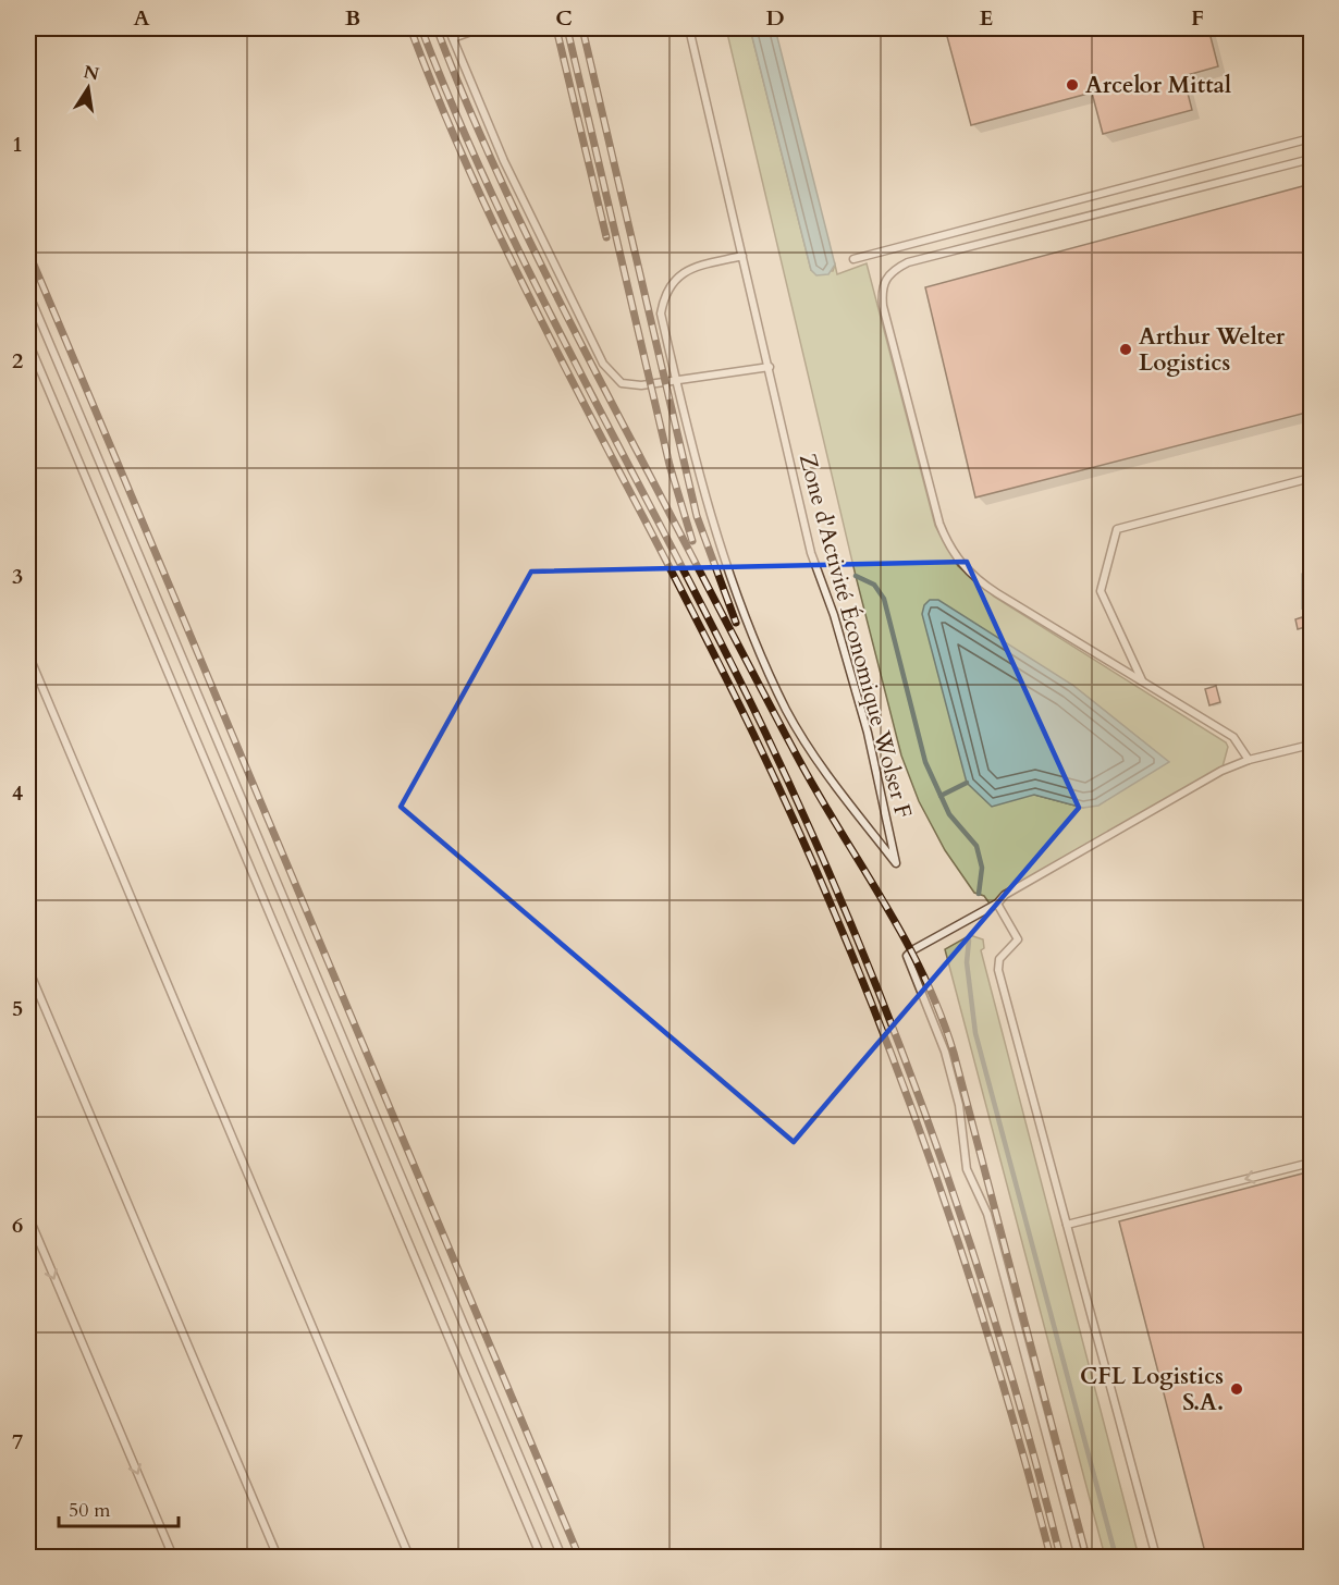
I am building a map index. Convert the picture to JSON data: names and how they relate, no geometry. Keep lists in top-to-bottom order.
{
  "streets": {
    "lane": ["Zone d'Activité Économique Wolser F"]
  },
  "places": ["Arcelor Mittal", "Arthur Welter Logistics", "CFL Logistics S.A."],
  "scale_bar": "50 m",
  "north": "top",
  "grid": {
    "columns": [
      "A",
      "B",
      "C",
      "D",
      "E",
      "F"
    ],
    "rows": [
      "1",
      "2",
      "3",
      "4",
      "5",
      "6",
      "7"
    ]
  }
}
